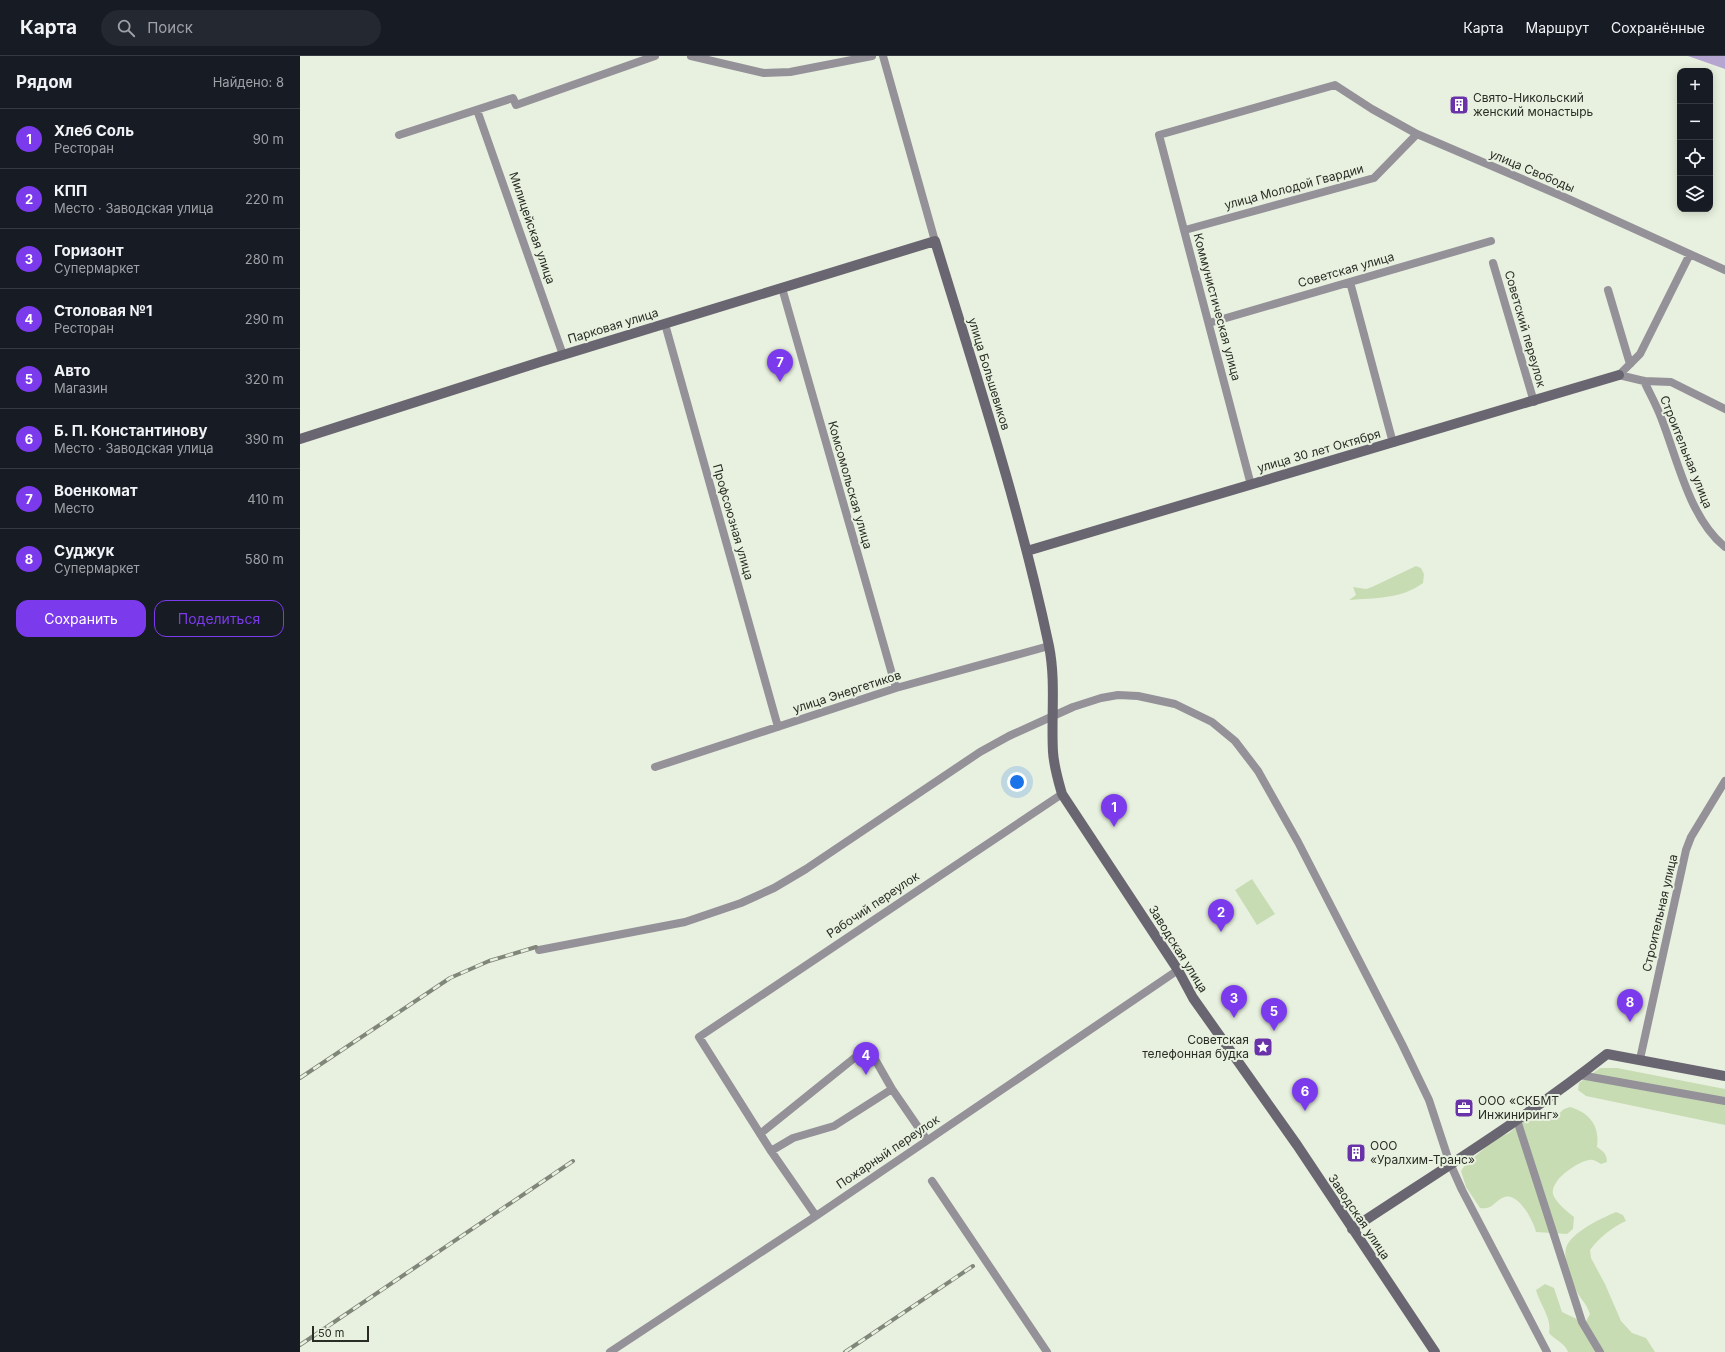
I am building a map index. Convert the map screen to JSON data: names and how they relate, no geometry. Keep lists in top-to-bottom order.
{
  "streets": {
    "street": [
      "улица Свободы",
      "улица Молодой Гвардии",
      "Милицейская улица",
      "Советская улица",
      "Коммунистическая улица",
      "Парковая улица",
      "Советский переулок",
      "улица Большевиков",
      "улица 30 лет Октября",
      "Строительная улица",
      "Комсомольская улица",
      "Профсоюзная улица",
      "улица Энергетиков",
      "Рабочий переулок",
      "Заводская улица",
      "Пожарный переулок"
    ]
  },
  "crossings": [
    ["улица Свободы", "улица Молодой Гвардии"],
    ["улица Свободы", "Коммунистическая улица"],
    ["улица Молодой Гвардии", "Коммунистическая улица"],
    ["Милицейская улица", "Парковая улица"],
    ["Советская улица", "Коммунистическая улица"],
    ["Коммунистическая улица", "улица 30 лет Октября"],
    ["Парковая улица", "улица Большевиков"],
    ["Парковая улица", "Комсомольская улица"],
    ["Парковая улица", "Профсоюзная улица"],
    ["Советский переулок", "улица 30 лет Октября"],
    ["улица Большевиков", "улица 30 лет Октября"],
    ["улица Большевиков", "улица Энергетиков"],
    ["улица Большевиков", "Заводская улица"],
    ["Комсомольская улица", "улица Энергетиков"],
    ["Профсоюзная улица", "улица Энергетиков"],
    ["Рабочий переулок", "Заводская улица"],
    ["Заводская улица", "Пожарный переулок"]
  ],
  "places": {
    "building": ["Свято-Никольский женский монастырь", "ООО «Уралхим-Транс»"],
    "place": ["Советская телефонная будка"],
    "office": ["ООО «СКБМТ Инжиниринг»"]
  },
  "scale_bar": "50 m",
  "page": {
    "header": "Карта",
    "search": "Поиск",
    "nav": ["Карта", "Маршрут", "Сохранённые"],
    "heading": ["Рядом", "Найдено: 8"],
    "map_buttons": ["+", "−"],
    "list": [
      {
        "mark": "1",
        "name": "Хлеб Соль",
        "note": "Ресторан",
        "value": "90 m"
      },
      {
        "mark": "2",
        "name": "КПП",
        "note": "Место · Заводская улица",
        "value": "220 m"
      },
      {
        "mark": "3",
        "name": "Горизонт",
        "note": "Супермаркет",
        "value": "280 m"
      },
      {
        "mark": "4",
        "name": "Столовая №1",
        "note": "Ресторан",
        "value": "290 m"
      },
      {
        "mark": "5",
        "name": "Авто",
        "note": "Магазин",
        "value": "320 m"
      },
      {
        "mark": "6",
        "name": "Б. П. Константинову",
        "note": "Место · Заводская улица",
        "value": "390 m"
      },
      {
        "mark": "7",
        "name": "Военкомат",
        "note": "Место",
        "value": "410 m"
      },
      {
        "mark": "8",
        "name": "Суджук",
        "note": "Супермаркет",
        "value": "580 m"
      }
    ],
    "pins": [
      "7",
      "1",
      "2",
      "3",
      "8",
      "5",
      "4",
      "6"
    ],
    "buttons": ["Сохранить", "Поделиться"],
    "scale": "50 m"
  }
}
